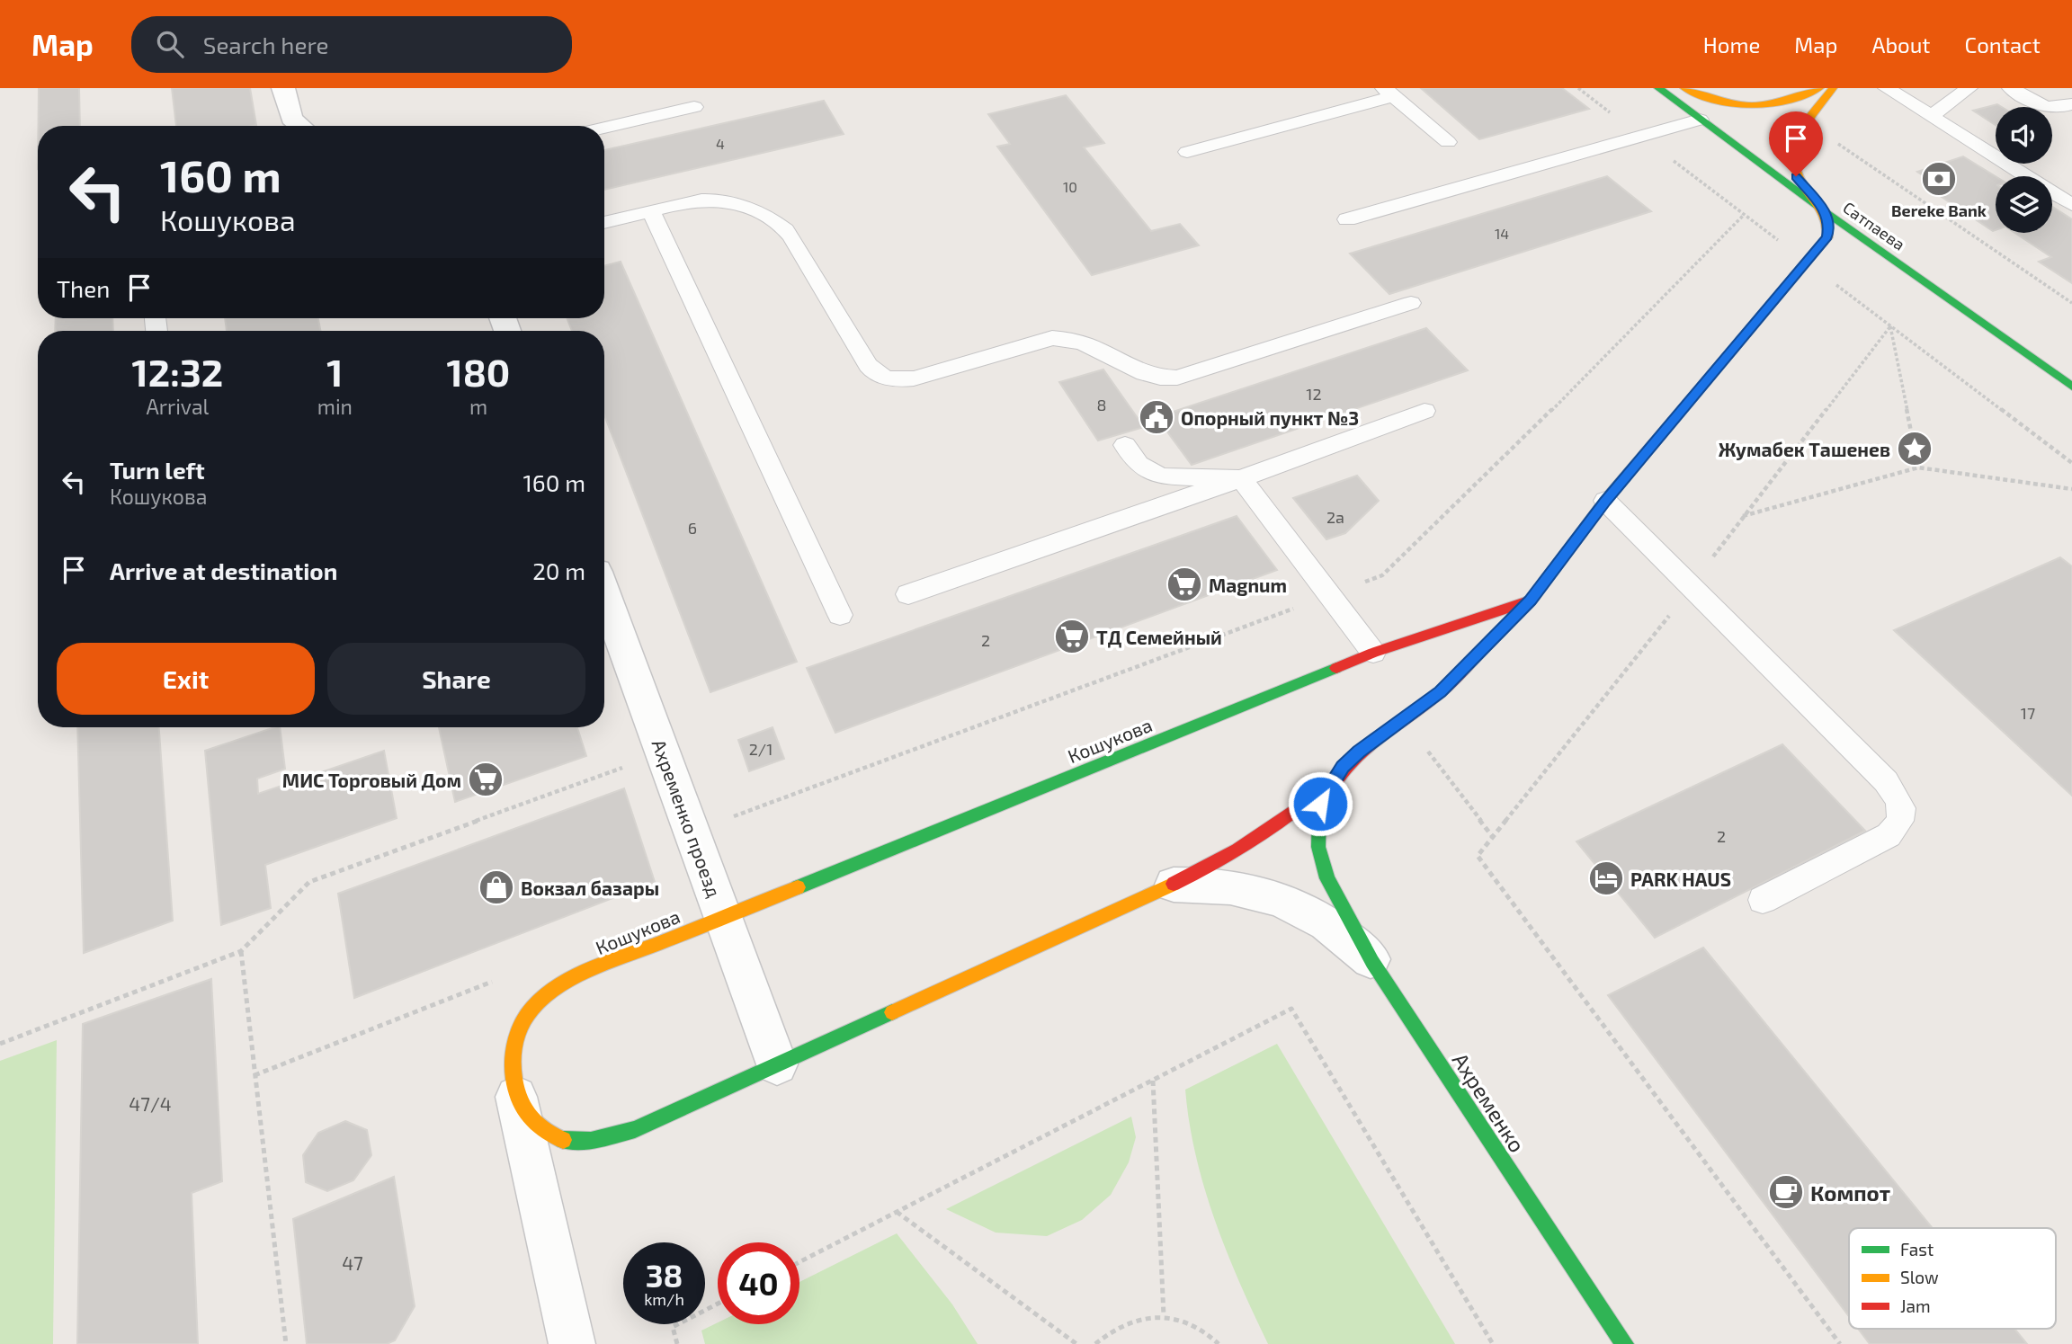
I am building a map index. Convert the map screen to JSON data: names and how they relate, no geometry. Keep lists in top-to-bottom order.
{
  "streets": {
    "street": [
      "Сатпаева",
      "Кошукова",
      "Ахременко проезд",
      "Ахременко"
    ]
  },
  "crossings": [
    ["Кошукова", "Ахременко проезд"],
    ["Кошукова", "Ахременко"]
  ],
  "places": {
    "bank": ["Bereke Bank"],
    "public building": ["Опорный пункт №3"],
    "place": ["Жумабек Ташенев"],
    "supermarket": ["Magnum", "ТД Семейный", "МИС Торговый Дом"],
    "hotel": ["PARK HAUS"],
    "shop": ["Вокзал базары"],
    "cafe": ["Компот"]
  },
  "house_numbers": [
    "4",
    "10",
    "14",
    "12",
    "8",
    "2а",
    "6",
    "2",
    "17",
    "2/1",
    "2",
    "47/4",
    "47"
  ],
  "legend": ["Fast", "Slow", "Jam"],
  "page": {
    "header": "Map",
    "search": "Search here",
    "nav": [
      "Home",
      "Map",
      "About",
      "Contact"
    ],
    "turn": ["160 m", "Кошукова"],
    "then": "Then",
    "eta": [
      "12:32",
      "Arrival",
      "1",
      "min",
      "180",
      "m"
    ],
    "list": [
      {
        "name": "Turn left",
        "note": "Кошукова",
        "value": "160 m"
      },
      {
        "name": "Arrive at destination",
        "value": "20 m"
      }
    ],
    "buttons": ["Exit", "Share"],
    "speed": "38 km/h",
    "limit": "40"
  }
}
